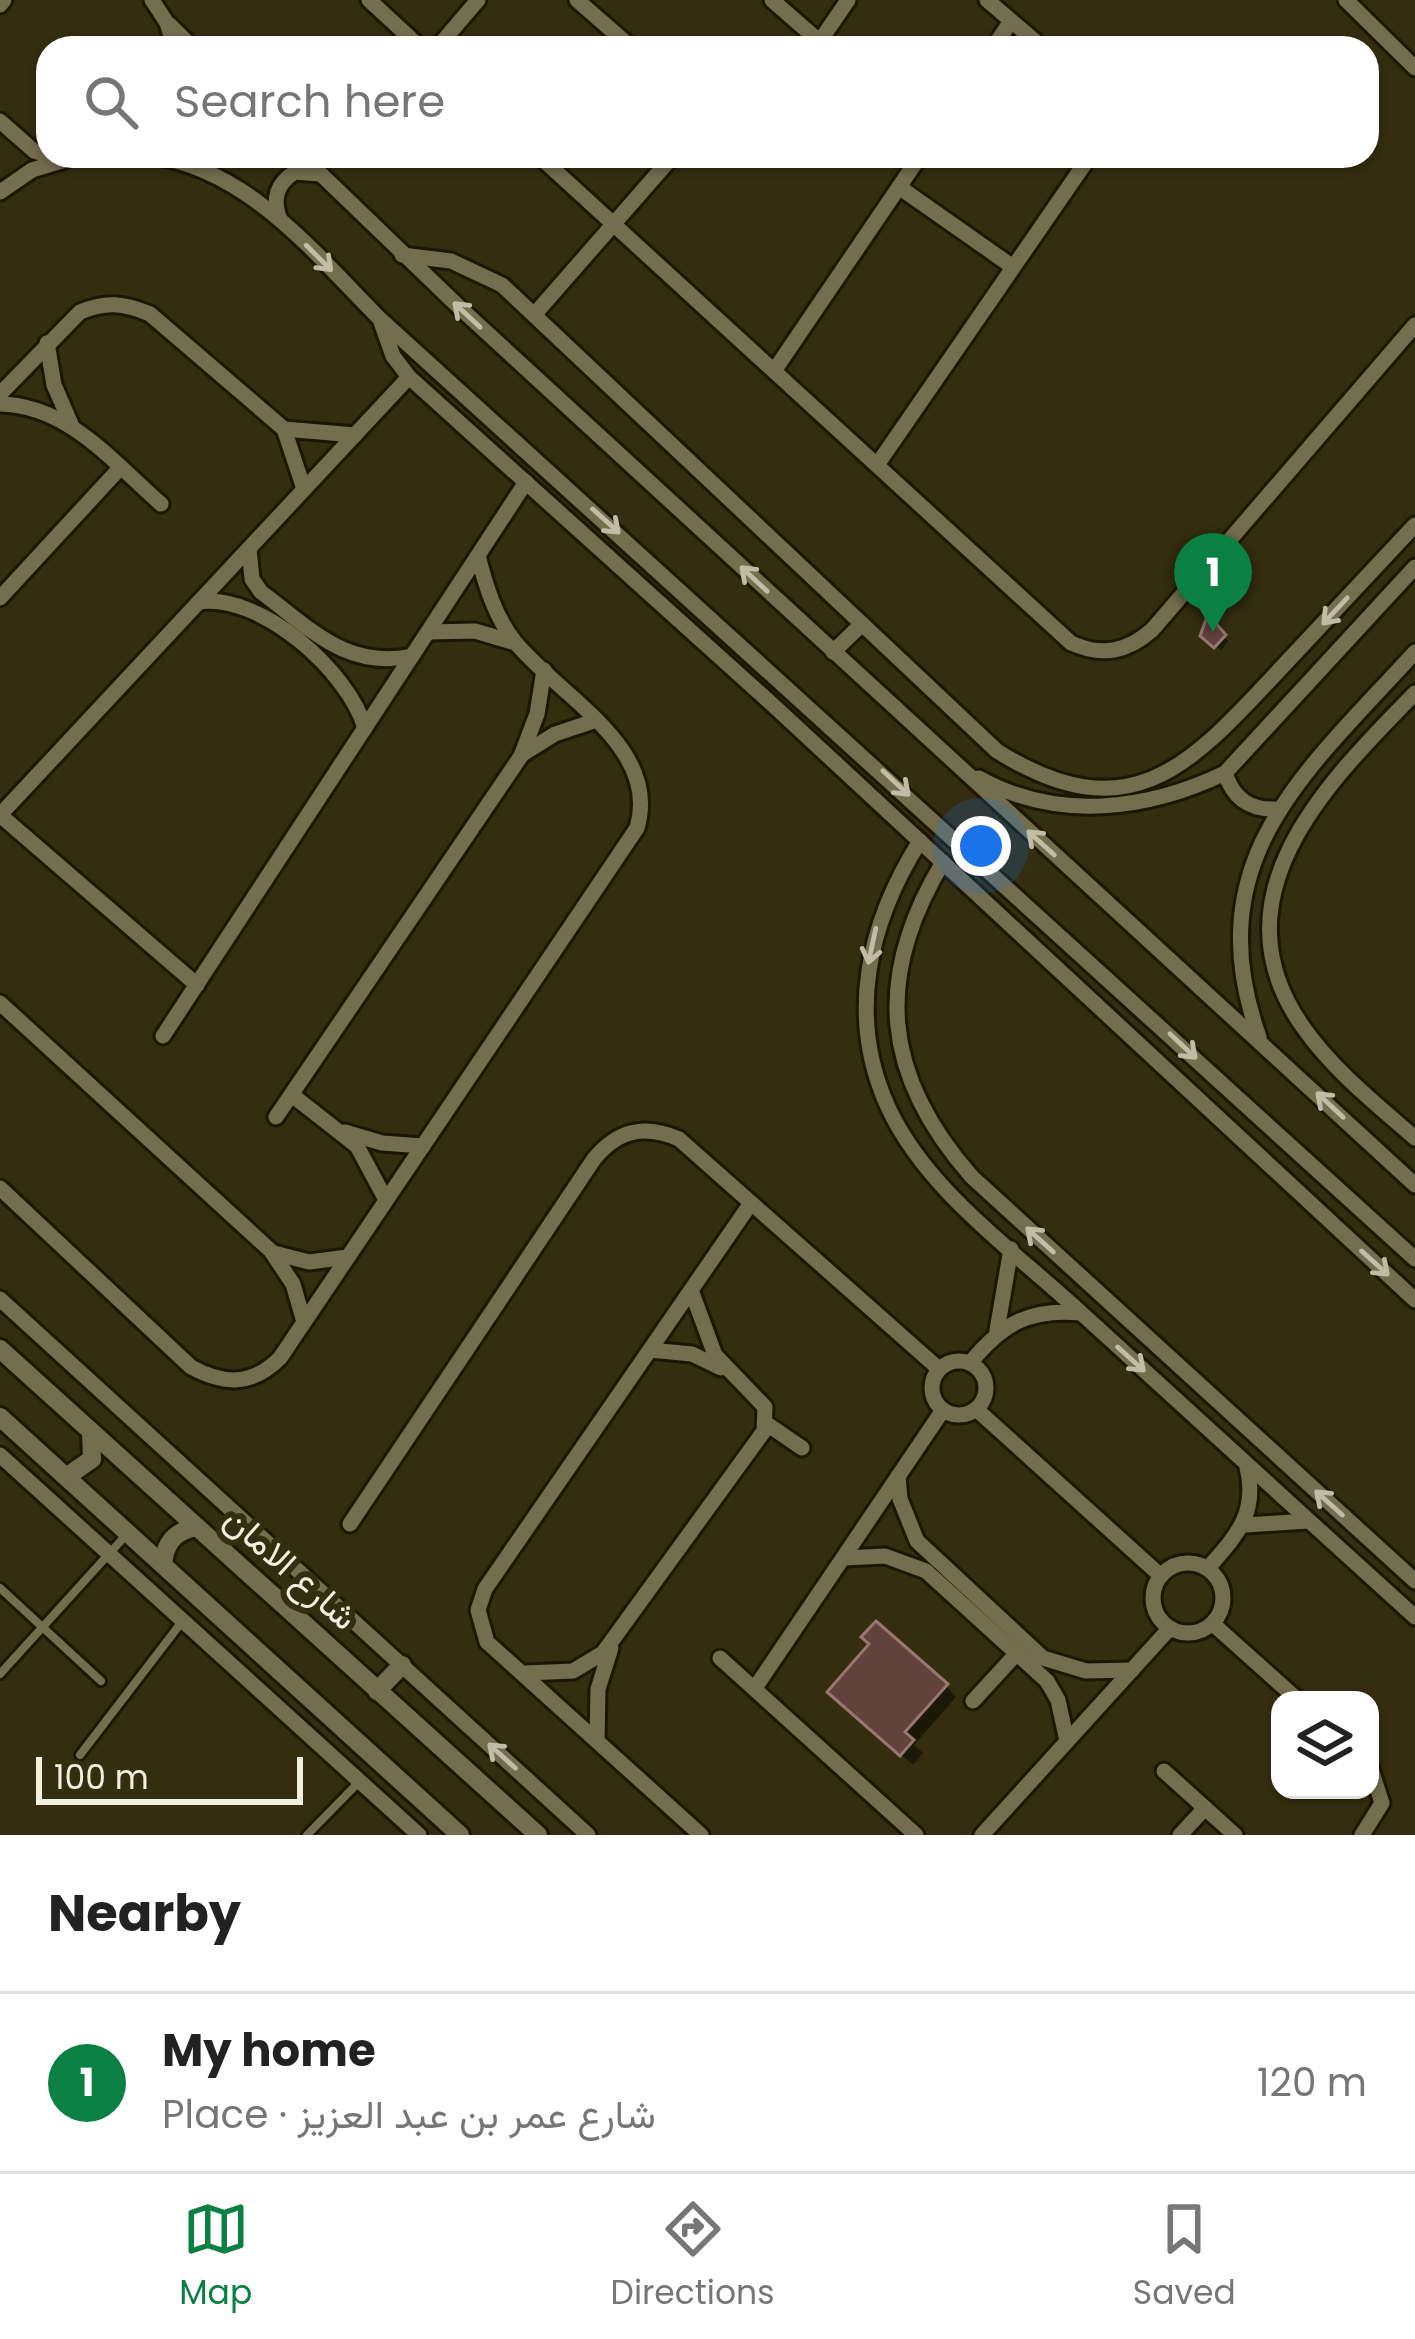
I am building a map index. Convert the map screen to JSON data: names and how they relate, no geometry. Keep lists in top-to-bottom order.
{
  "streets": {
    "street": ["شارع الامان"]
  },
  "scale_bar": "100 m",
  "page": {
    "search": "Search here",
    "pins": "1",
    "scale": "100 m",
    "heading": "Nearby",
    "list": [
      {
        "mark": "1",
        "name": "My home",
        "note": "Place · شارع عمر بن عبد العزيز",
        "value": "120 m"
      }
    ],
    "nav": ["Map", "Directions", "Saved"]
  }
}
